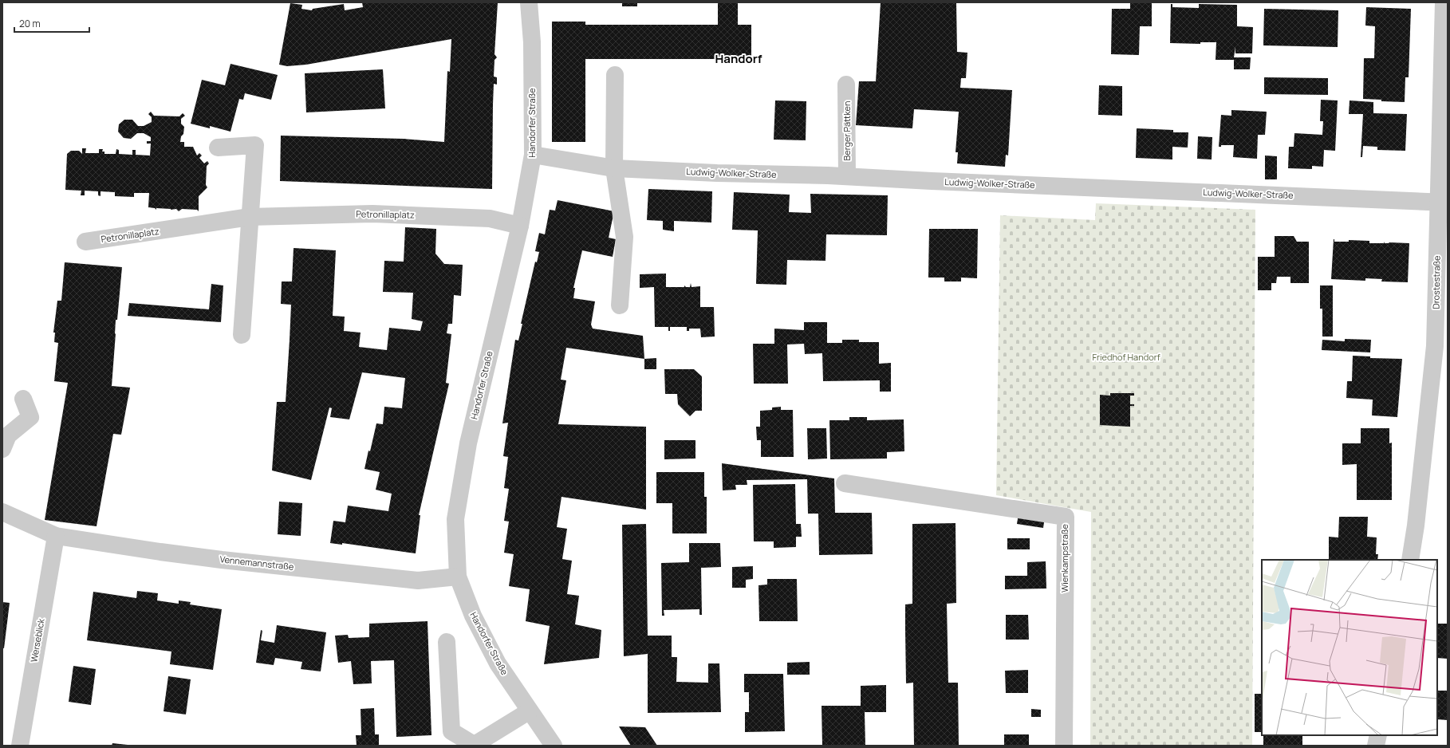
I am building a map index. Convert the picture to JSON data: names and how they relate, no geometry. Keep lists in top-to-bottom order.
{
  "streets": {
    "street": [
      "Handorfer Straße",
      "Berger Pättken",
      "Ludwig-Wolker-Straße",
      "Petronillaplatz",
      "Drostestraße",
      "Wienkampstraße",
      "Vennemannstraße",
      "Werseblick"
    ]
  },
  "crossings": [
    ["Handorfer Straße", "Ludwig-Wolker-Straße"],
    ["Handorfer Straße", "Petronillaplatz"],
    ["Handorfer Straße", "Vennemannstraße"],
    ["Berger Pättken", "Ludwig-Wolker-Straße"],
    ["Ludwig-Wolker-Straße", "Drostestraße"],
    ["Vennemannstraße", "Werseblick"]
  ],
  "districts": ["Handorf"],
  "parks": ["Friedhof Handorf"],
  "scale_bar": "20 m"
}
